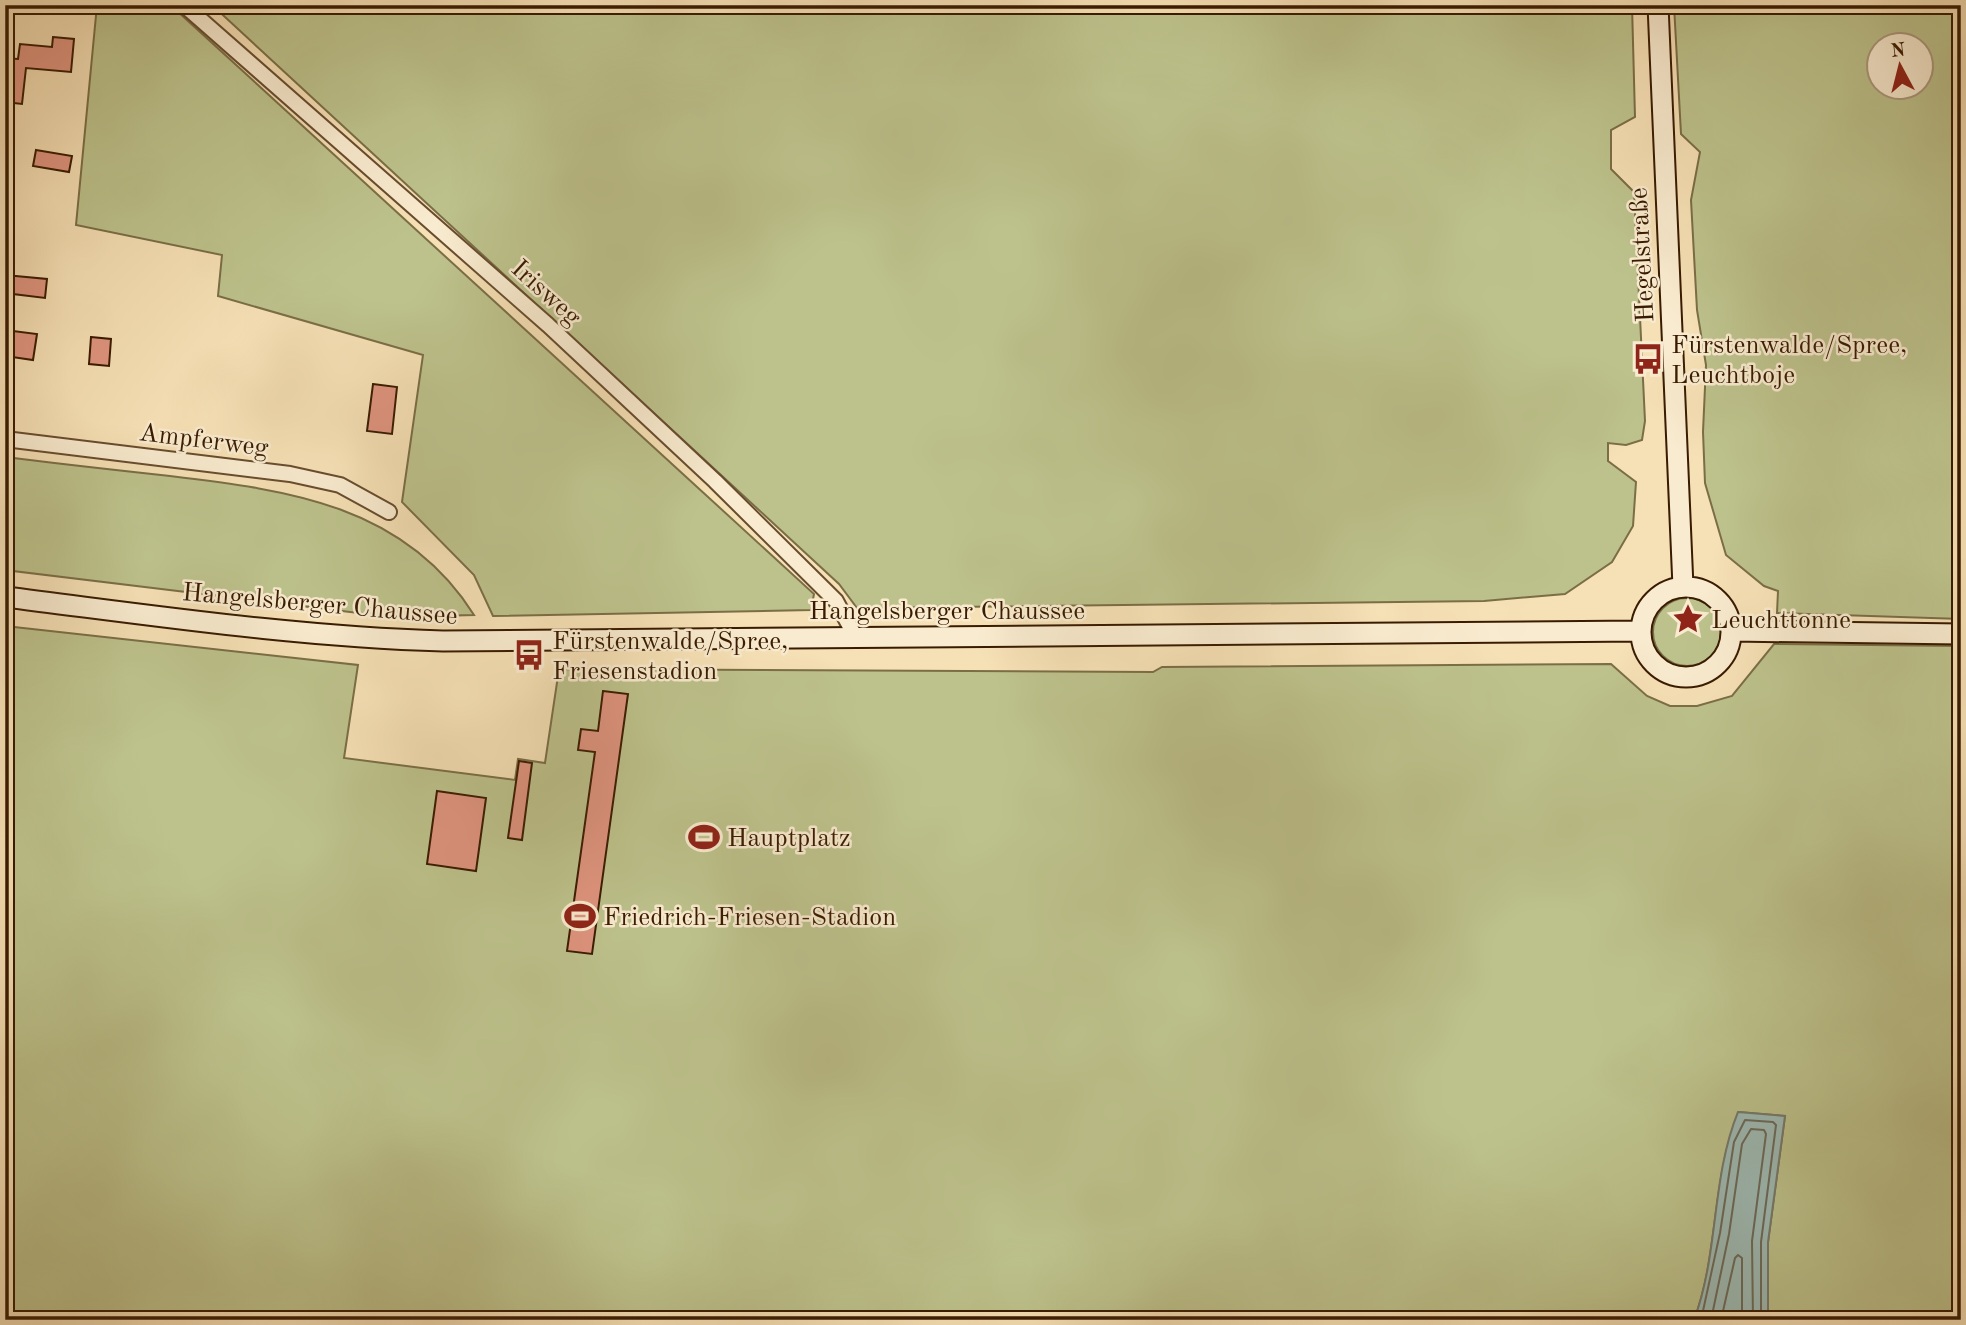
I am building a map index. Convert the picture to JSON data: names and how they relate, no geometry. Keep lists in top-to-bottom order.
{
  "streets": {
    "main road": ["Hegelstraße", "Hangelsberger Chaussee"],
    "street": ["Irisweg", "Ampferweg"]
  },
  "crossings": [
    ["Hegelstraße", "Hangelsberger Chaussee"],
    ["Irisweg", "Hangelsberger Chaussee"]
  ],
  "places": {
    "bus stop": ["Fürstenwalde/Spree, Leuchtboje", "Fürstenwalde/Spree, Friesenstadion"],
    "place": ["Leuchttonne"],
    "sports": ["Hauptplatz", "Friedrich-Friesen-Stadion"]
  },
  "north": "top"
}
